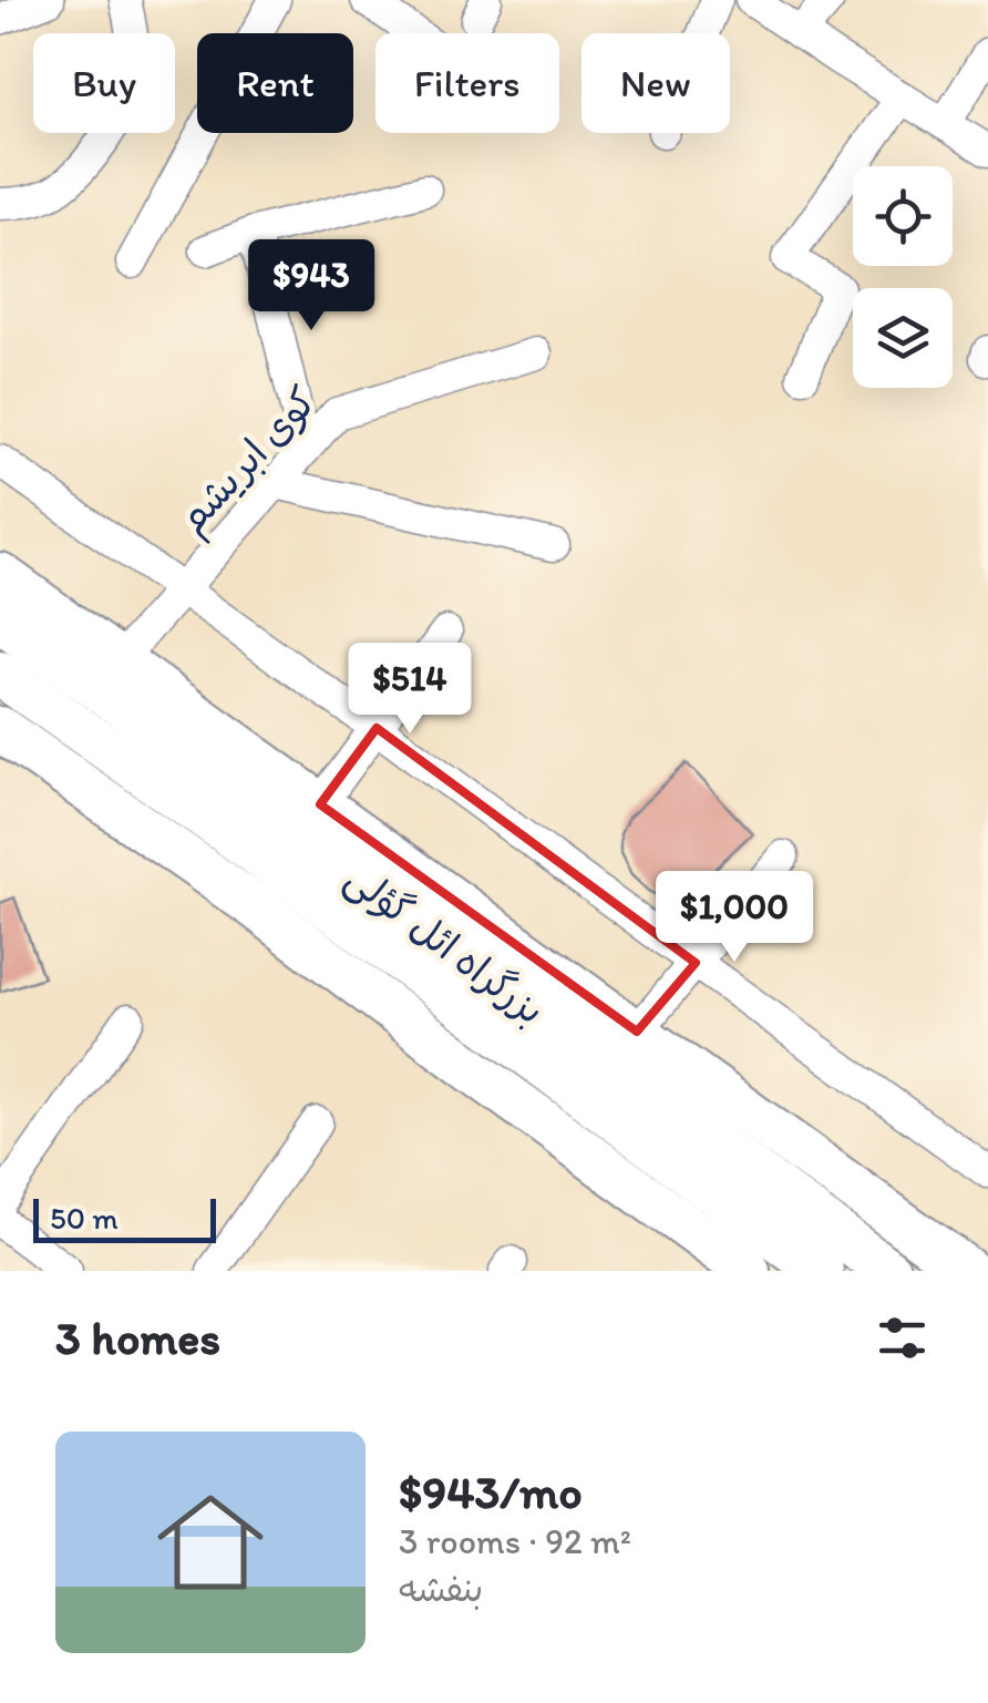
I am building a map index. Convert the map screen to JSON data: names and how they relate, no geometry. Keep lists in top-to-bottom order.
{
  "streets": {
    "highway": ["بزرگراه ائل گؤلی"],
    "street": ["کوی ابریشم"]
  },
  "scale_bar": "50 m",
  "page": {
    "chip": [
      "Buy",
      "Rent",
      "Filters",
      "New"
    ],
    "price": ["$943", "$514", "$1,000"],
    "scale": "50 m",
    "heading": "3 homes",
    "list": [
      {
        "name": "$943/mo",
        "note": "3 rooms · 92 m² · بنفشه"
      }
    ]
  }
}
